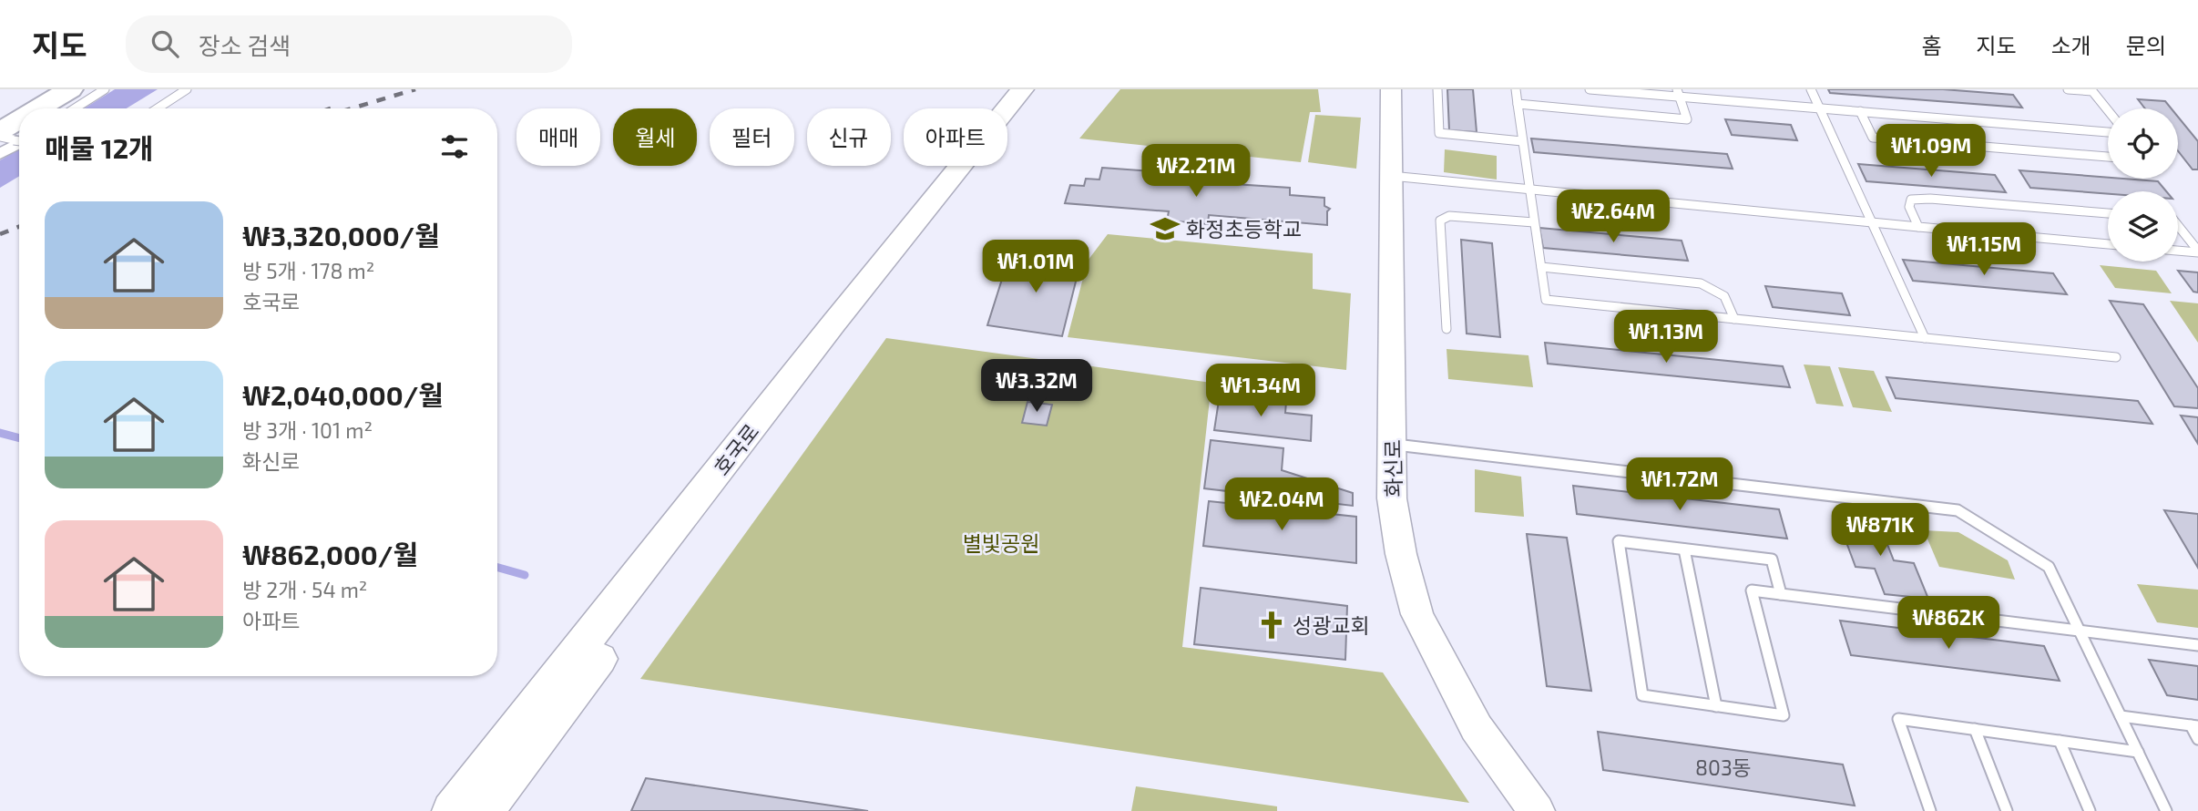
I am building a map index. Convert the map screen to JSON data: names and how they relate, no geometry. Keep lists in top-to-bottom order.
{
  "streets": {
    "main road": ["호국로", "화신로"]
  },
  "parks": ["별빛공원"],
  "places": {
    "school or university": ["화정초등학교"],
    "church": ["성광교회"]
  },
  "house_numbers": ["803동"],
  "page": {
    "header": "지도",
    "search": "장소 검색",
    "nav": [
      "홈",
      "지도",
      "소개",
      "문의"
    ],
    "chip": [
      "매매",
      "월세",
      "필터",
      "신규",
      "아파트"
    ],
    "heading": "매물 12개",
    "price": [
      "₩1.09M",
      "₩2.21M",
      "₩2.64M",
      "₩1.15M",
      "₩1.01M",
      "₩1.13M",
      "₩3.32M",
      "₩1.34M",
      "₩1.72M",
      "₩2.04M",
      "₩871K",
      "₩862K"
    ],
    "list": [
      {
        "name": "₩3,320,000/월",
        "note": "방 5개 · 178 m² · 호국로"
      },
      {
        "name": "₩2,040,000/월",
        "note": "방 3개 · 101 m² · 화신로"
      },
      {
        "name": "₩862,000/월",
        "note": "방 2개 · 54 m² · 아파트"
      }
    ]
  }
}
